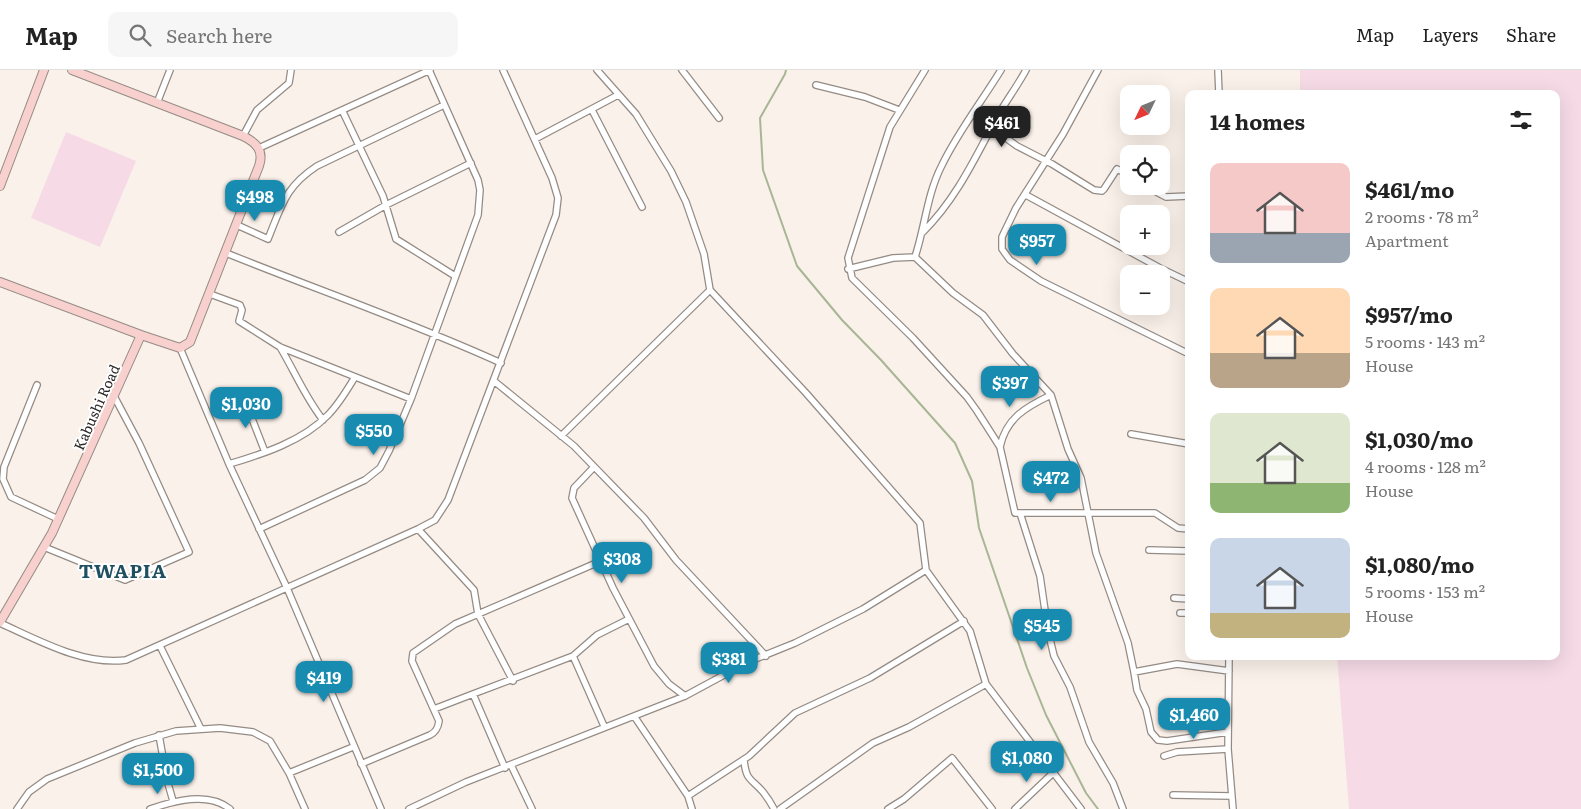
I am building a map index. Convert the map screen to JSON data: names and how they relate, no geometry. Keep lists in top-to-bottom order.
{
  "streets": {
    "main road": ["Kabushi Road"]
  },
  "districts": ["TWAPIA"],
  "north": "bottom left",
  "page": {
    "header": "Map",
    "search": "Search here",
    "nav": ["Map", "Layers", "Share"],
    "map_buttons": ["+", "−"],
    "heading": "14 homes",
    "price": [
      "$461",
      "$498",
      "$957",
      "$397",
      "$1,030",
      "$550",
      "$472",
      "$308",
      "$545",
      "$381",
      "$419",
      "$1,460",
      "$1,080",
      "$1,500"
    ],
    "list": [
      {
        "name": "$461/mo",
        "note": "2 rooms · 78 m² · Apartment"
      },
      {
        "name": "$957/mo",
        "note": "5 rooms · 143 m² · House"
      },
      {
        "name": "$1,030/mo",
        "note": "4 rooms · 128 m² · House"
      },
      {
        "name": "$1,080/mo",
        "note": "5 rooms · 153 m² · House"
      }
    ]
  }
}
